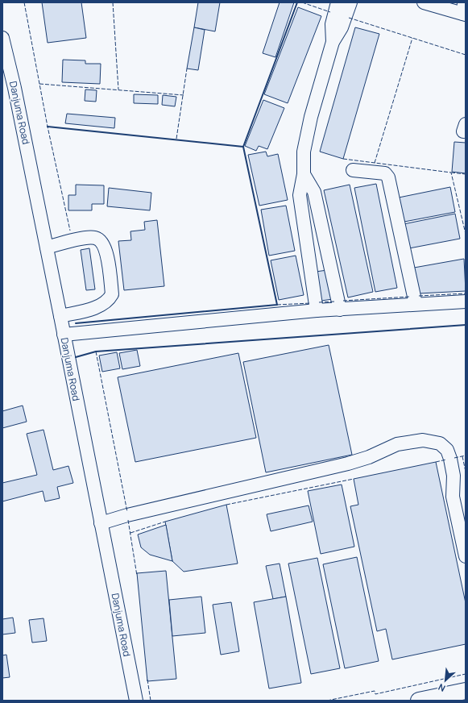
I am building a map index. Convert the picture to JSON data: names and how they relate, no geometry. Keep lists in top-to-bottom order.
{
  "streets": {
    "street": ["Danjuma Road"]
  },
  "north": "bottom left"
}
